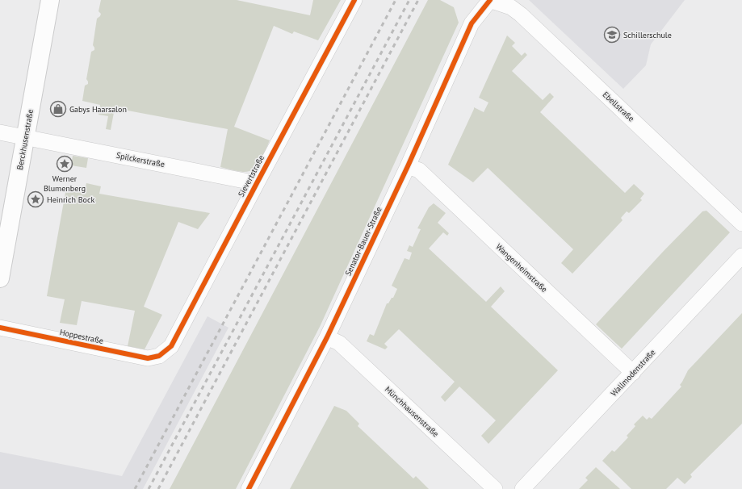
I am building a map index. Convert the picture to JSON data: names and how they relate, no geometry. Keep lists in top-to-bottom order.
{
  "streets": {
    "street": [
      "Ebellstraße",
      "Berckhusenstraße",
      "Spilckerstraße",
      "Sievertstraße",
      "Senator-Bauer-Straße",
      "Wangenheimstraße",
      "Hoppestraße",
      "Wallmodenstraße",
      "Münchhausenstraße"
    ]
  },
  "crossings": [
    ["Ebellstraße", "Senator-Bauer-Straße"],
    ["Berckhusenstraße", "Spilckerstraße"],
    ["Spilckerstraße", "Sievertstraße"],
    ["Sievertstraße", "Hoppestraße"],
    ["Senator-Bauer-Straße", "Wangenheimstraße"],
    ["Senator-Bauer-Straße", "Münchhausenstraße"],
    ["Wangenheimstraße", "Wallmodenstraße"]
  ],
  "places": {
    "school or university": ["Schillerschule"],
    "shop": ["Gabys Haarsalon"],
    "place": ["Werner Blumenberg", "Heinrich Bock"]
  }
}
